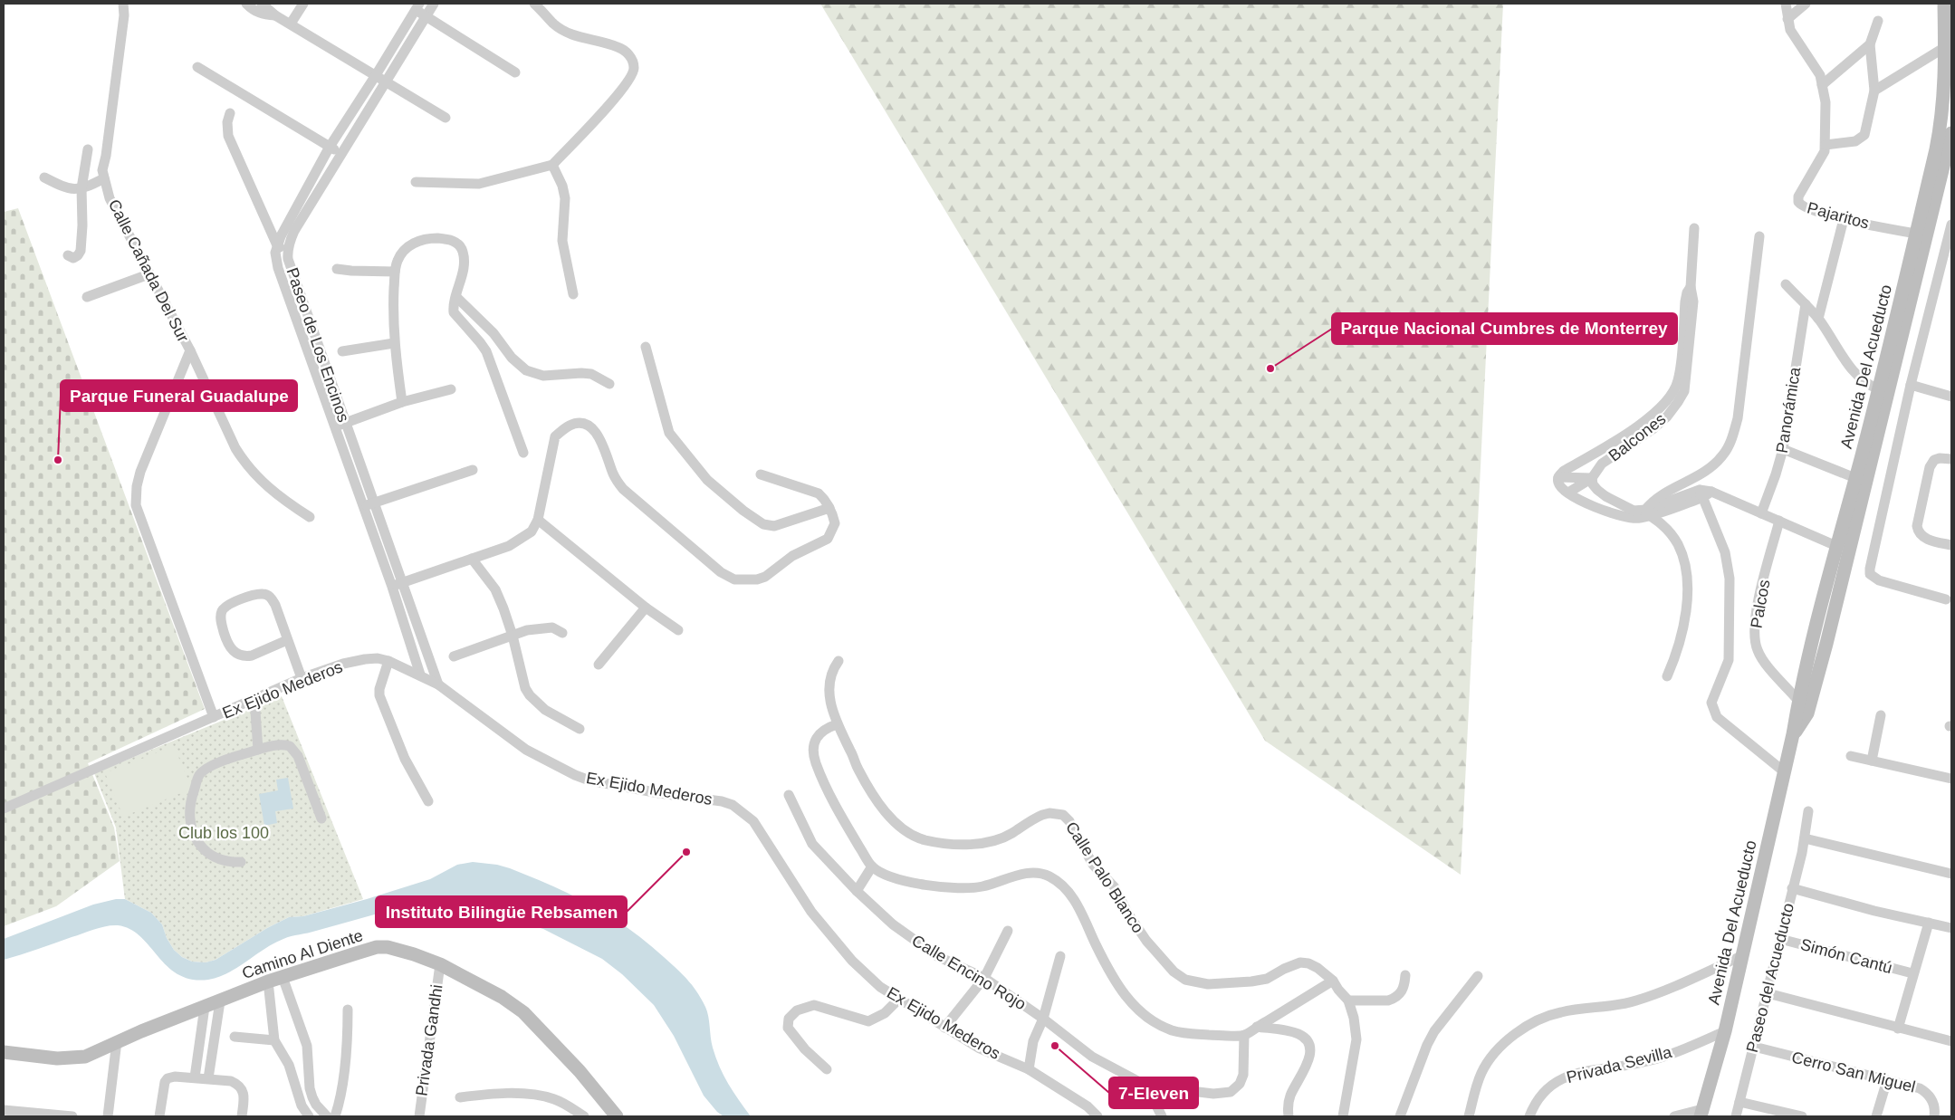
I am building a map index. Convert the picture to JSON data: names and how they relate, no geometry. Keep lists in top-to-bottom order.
{
  "streets": {
    "street": [
      "Pajaritos",
      "Calle Cañada Del Sur",
      "Paseo de Los Encinos",
      "Avenida Del Acueducto",
      "Panorámica",
      "Balcones",
      "Palcos",
      "Ex Ejido Mederos",
      "Calle Palo Blanco",
      "Camino Al Diente",
      "Simón Cantú",
      "Calle Encino Rojo",
      "Paseo del Acueducto",
      "Privada Gandhi",
      "Privada Sevilla",
      "Cerro San Miguel"
    ]
  },
  "crossings": [
    ["Pajaritos", "Avenida Del Acueducto"],
    ["Paseo de Los Encinos", "Ex Ejido Mederos"],
    ["Avenida Del Acueducto", "Palcos"],
    ["Avenida Del Acueducto", "Privada Sevilla"],
    ["Camino Al Diente", "Privada Gandhi"],
    ["Simón Cantú", "Paseo del Acueducto"],
    ["Paseo del Acueducto", "Cerro San Miguel"]
  ],
  "parks": ["Club los 100"],
  "places": [
    "Parque Nacional Cumbres de Monterrey",
    "Parque Funeral Guadalupe",
    "Instituto Bilingüe Rebsamen",
    "7-Eleven"
  ]
}
